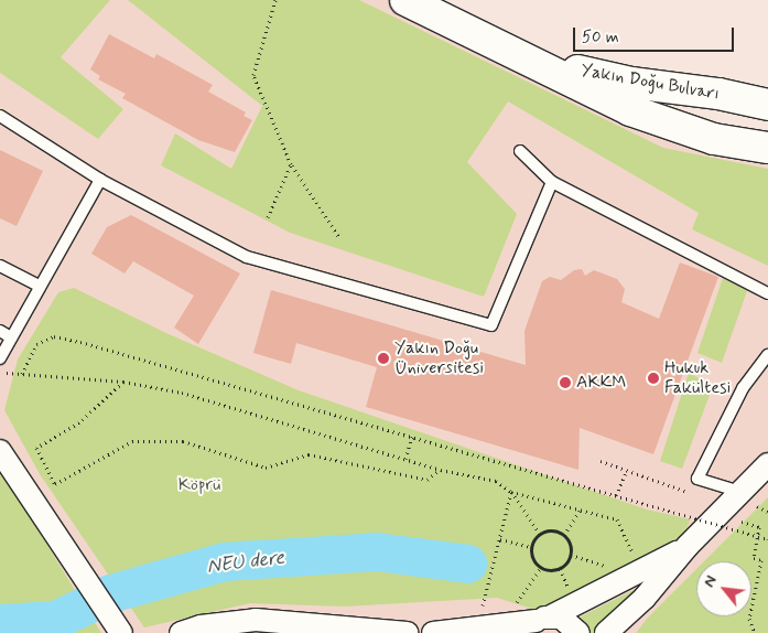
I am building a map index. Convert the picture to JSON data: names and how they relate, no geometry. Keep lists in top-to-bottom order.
{
  "streets": {
    "main road": ["Yakın Doğu Bulvarı"]
  },
  "water": ["NEU dere"],
  "parks": ["Köprü"],
  "places": ["Yakın Doğu Üniversitesi", "Hukuk Fakültesi", "AKKM"],
  "scale_bar": "50 m",
  "north": "top left"
}
